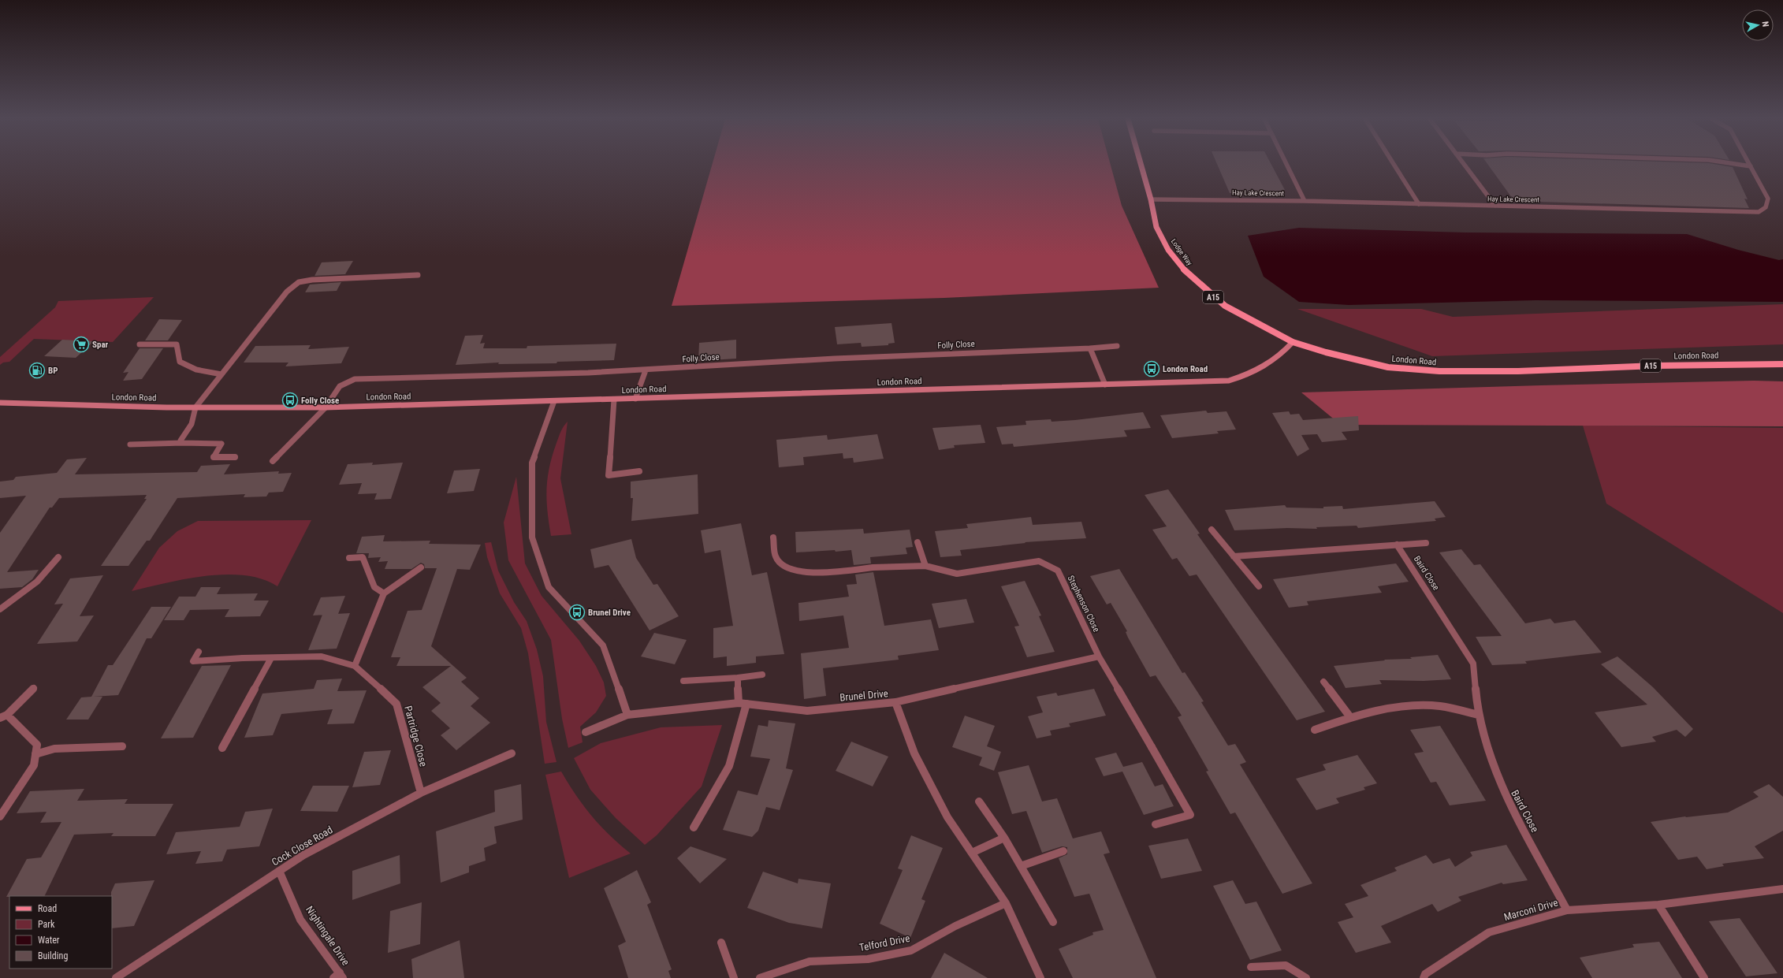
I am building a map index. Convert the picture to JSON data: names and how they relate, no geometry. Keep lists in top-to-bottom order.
{
  "streets": {
    "main road": ["Lodge Way", "A15", "London Road"],
    "street": [
      "Hay Lake Crescent",
      "Folly Close",
      "Baird Close",
      "Stephenson Close",
      "Brunel Drive",
      "Partridge Close",
      "Cock Close Road",
      "Marconi Drive",
      "Nightingale Drive",
      "Telford Drive"
    ]
  },
  "crossings": [
    ["Hay Lake Crescent", "Lodge Way"],
    ["Lodge Way", "London Road"],
    ["Folly Close", "London Road"],
    ["Baird Close", "Marconi Drive"],
    ["Stephenson Close", "Brunel Drive"],
    ["Partridge Close", "Cock Close Road"],
    ["Cock Close Road", "Nightingale Drive"]
  ],
  "places": {
    "supermarket": ["Spar"],
    "bus stop": ["London Road", "Folly Close", "Brunel Drive"],
    "fuel station": ["BP"]
  },
  "legend": [
    "Road",
    "Park",
    "Water",
    "Building"
  ],
  "north": "right"
}
